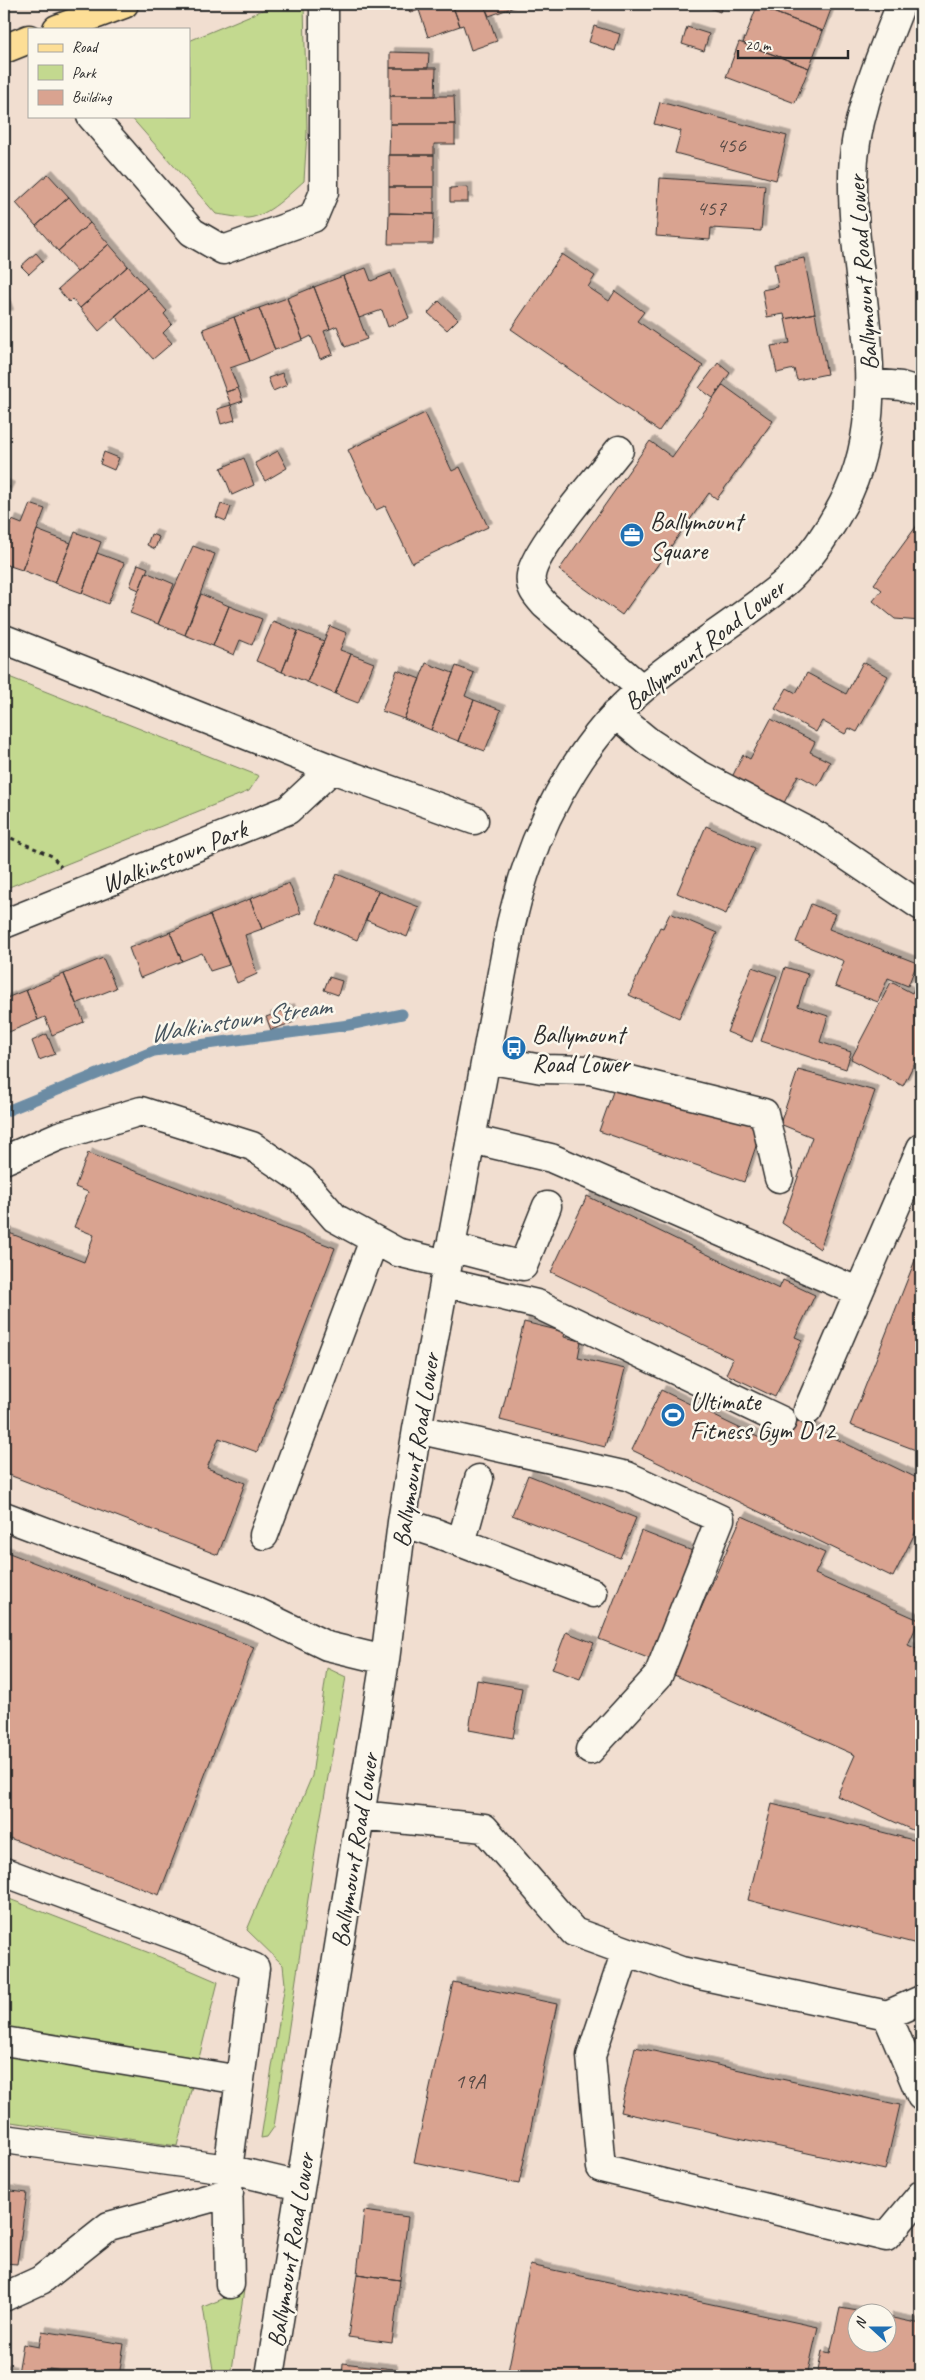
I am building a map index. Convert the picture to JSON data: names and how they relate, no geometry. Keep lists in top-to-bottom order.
{
  "streets": {
    "street": ["Ballymount Road Lower", "Walkinstown Park"]
  },
  "water": ["Walkinstown Stream"],
  "places": {
    "office": ["Ballymount Square"],
    "bus stop": ["Ballymount Road Lower"],
    "sports": ["Ultimate Fitness Gym D12"]
  },
  "house_numbers": ["456", "457", "19A"],
  "legend": ["Road", "Park", "Building"],
  "scale_bar": "20 m",
  "north": "left"
}
